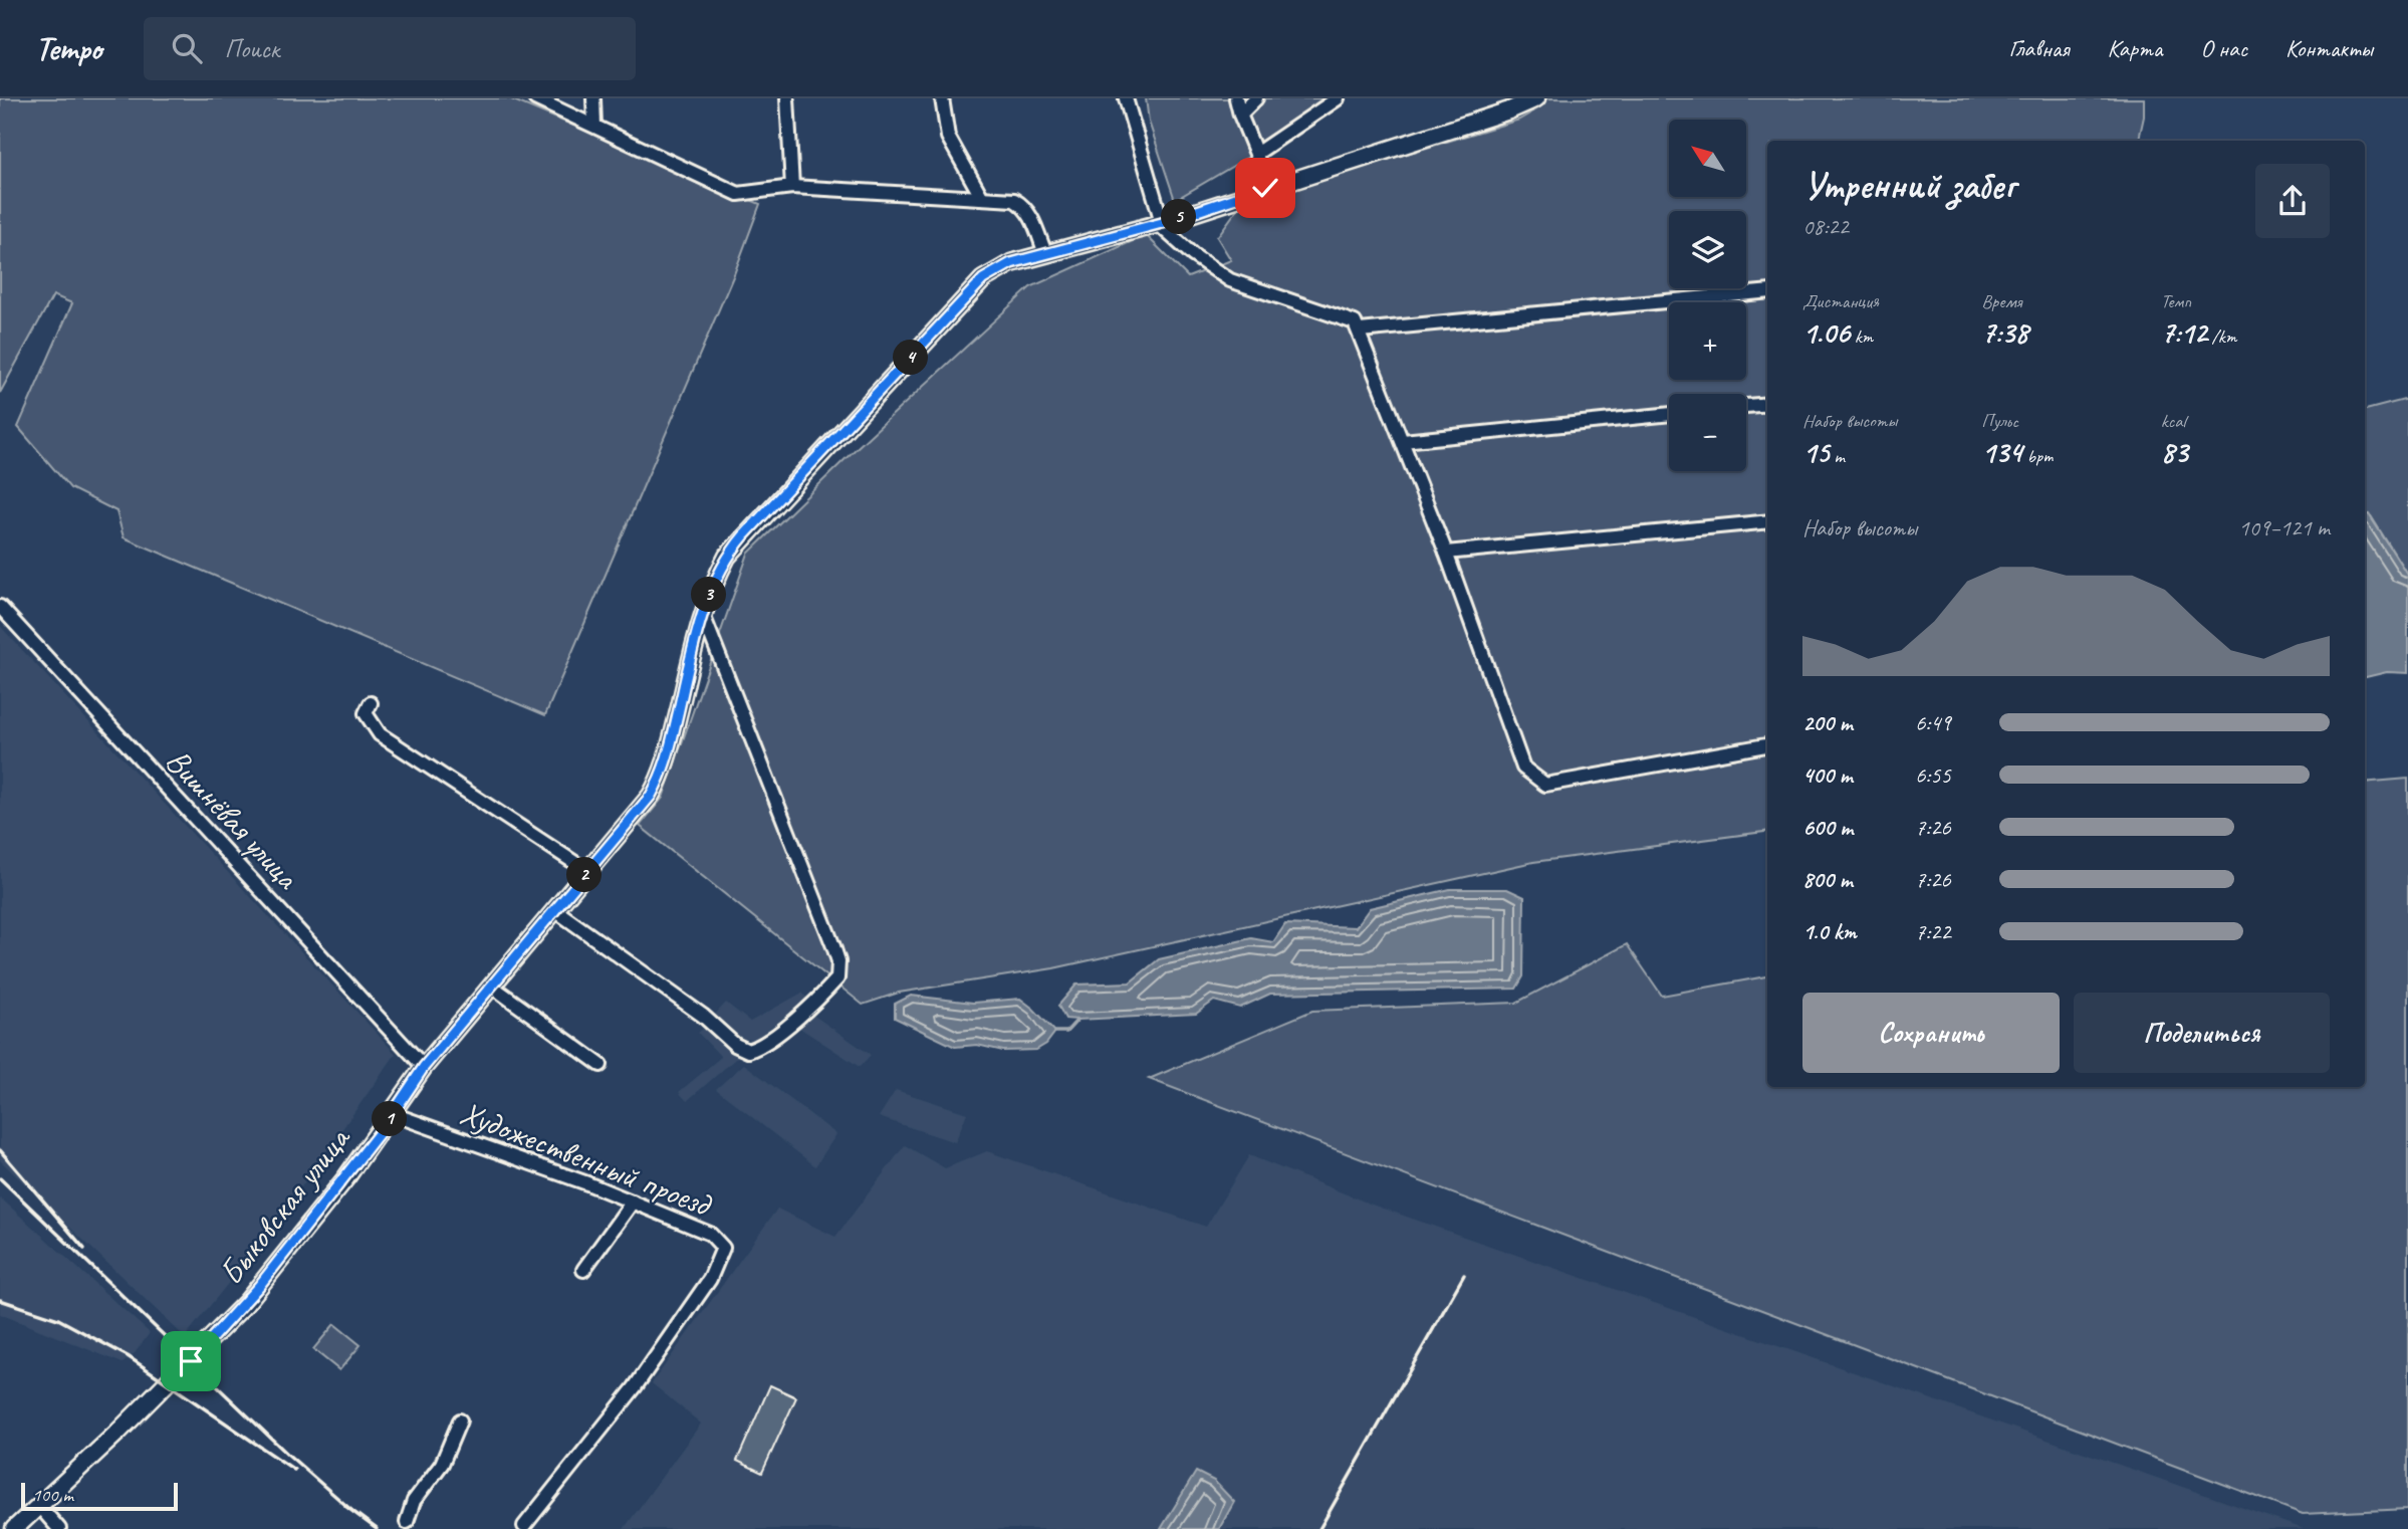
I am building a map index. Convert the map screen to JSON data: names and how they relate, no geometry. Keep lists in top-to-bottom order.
{
  "streets": {
    "street": ["Вишнёвая улица", "Художественный проезд", "Быковская улица"]
  },
  "crossings": [
    ["Вишнёвая улица", "Быковская улица"],
    ["Художественный проезд", "Быковская улица"]
  ],
  "scale_bar": "100 m",
  "north": "top left",
  "page": {
    "header": "Tempo",
    "search": "Поиск",
    "nav": [
      "Главная",
      "Карта",
      "О нас",
      "Контакты"
    ],
    "map_buttons": ["+", "−"],
    "heading": ["Утренний забег", "08:22"],
    "pins": [
      "5",
      "4",
      "3",
      "2",
      "1"
    ],
    "stats": [
      ["Дистанция", "1.06 km"],
      ["Время", "7:38"],
      ["Темп", "7:12 /km"],
      ["Набор высоты", "15 m"],
      ["Пульс", "134 bpm"],
      ["kcal", "83"]
    ],
    "chart": ["Набор высоты", "109–121 m"],
    "list": [
      {
        "name": "200 m",
        "note": "6:49"
      },
      {
        "name": "400 m",
        "note": "6:55"
      },
      {
        "name": "600 m",
        "note": "7:26"
      },
      {
        "name": "800 m",
        "note": "7:26"
      },
      {
        "name": "1.0 km",
        "note": "7:22"
      }
    ],
    "buttons": ["Сохранить", "Поделиться"],
    "scale": "100 m"
  }
}
